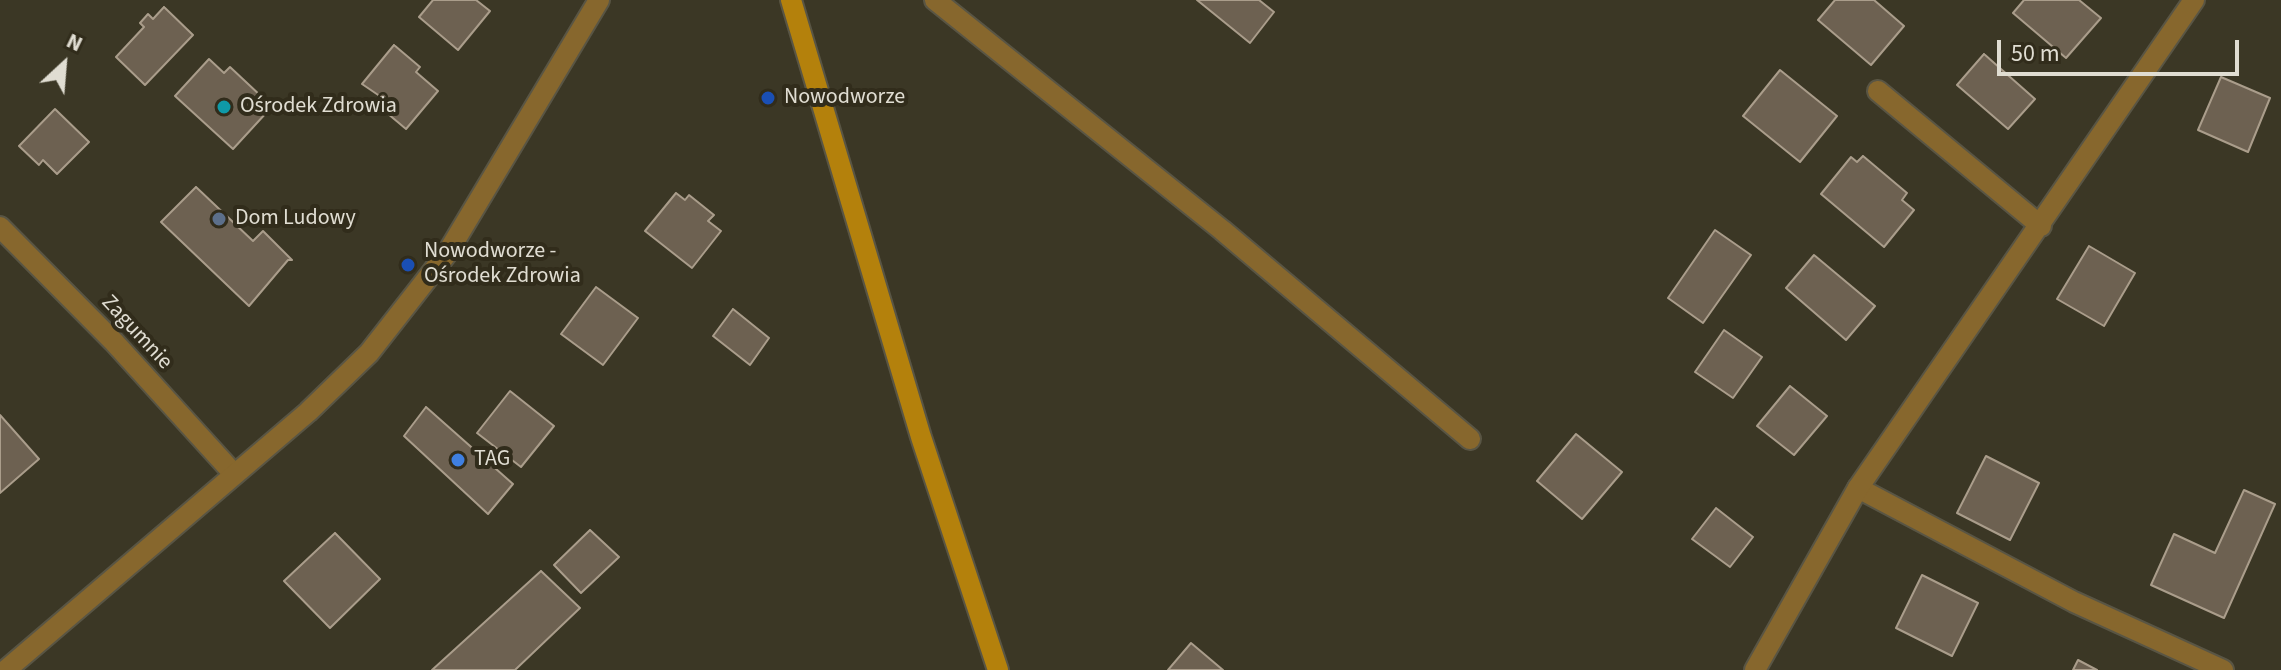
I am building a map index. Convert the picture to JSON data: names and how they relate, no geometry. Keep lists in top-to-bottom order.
{
  "streets": {
    "street": ["Zagumnie"]
  },
  "places": [
    "Nowodworze",
    "Ośrodek Zdrowia",
    "Dom Ludowy",
    "Nowodworze - Ośrodek Zdrowia",
    "TAG"
  ],
  "scale_bar": "50 m",
  "north": "top right"
}
